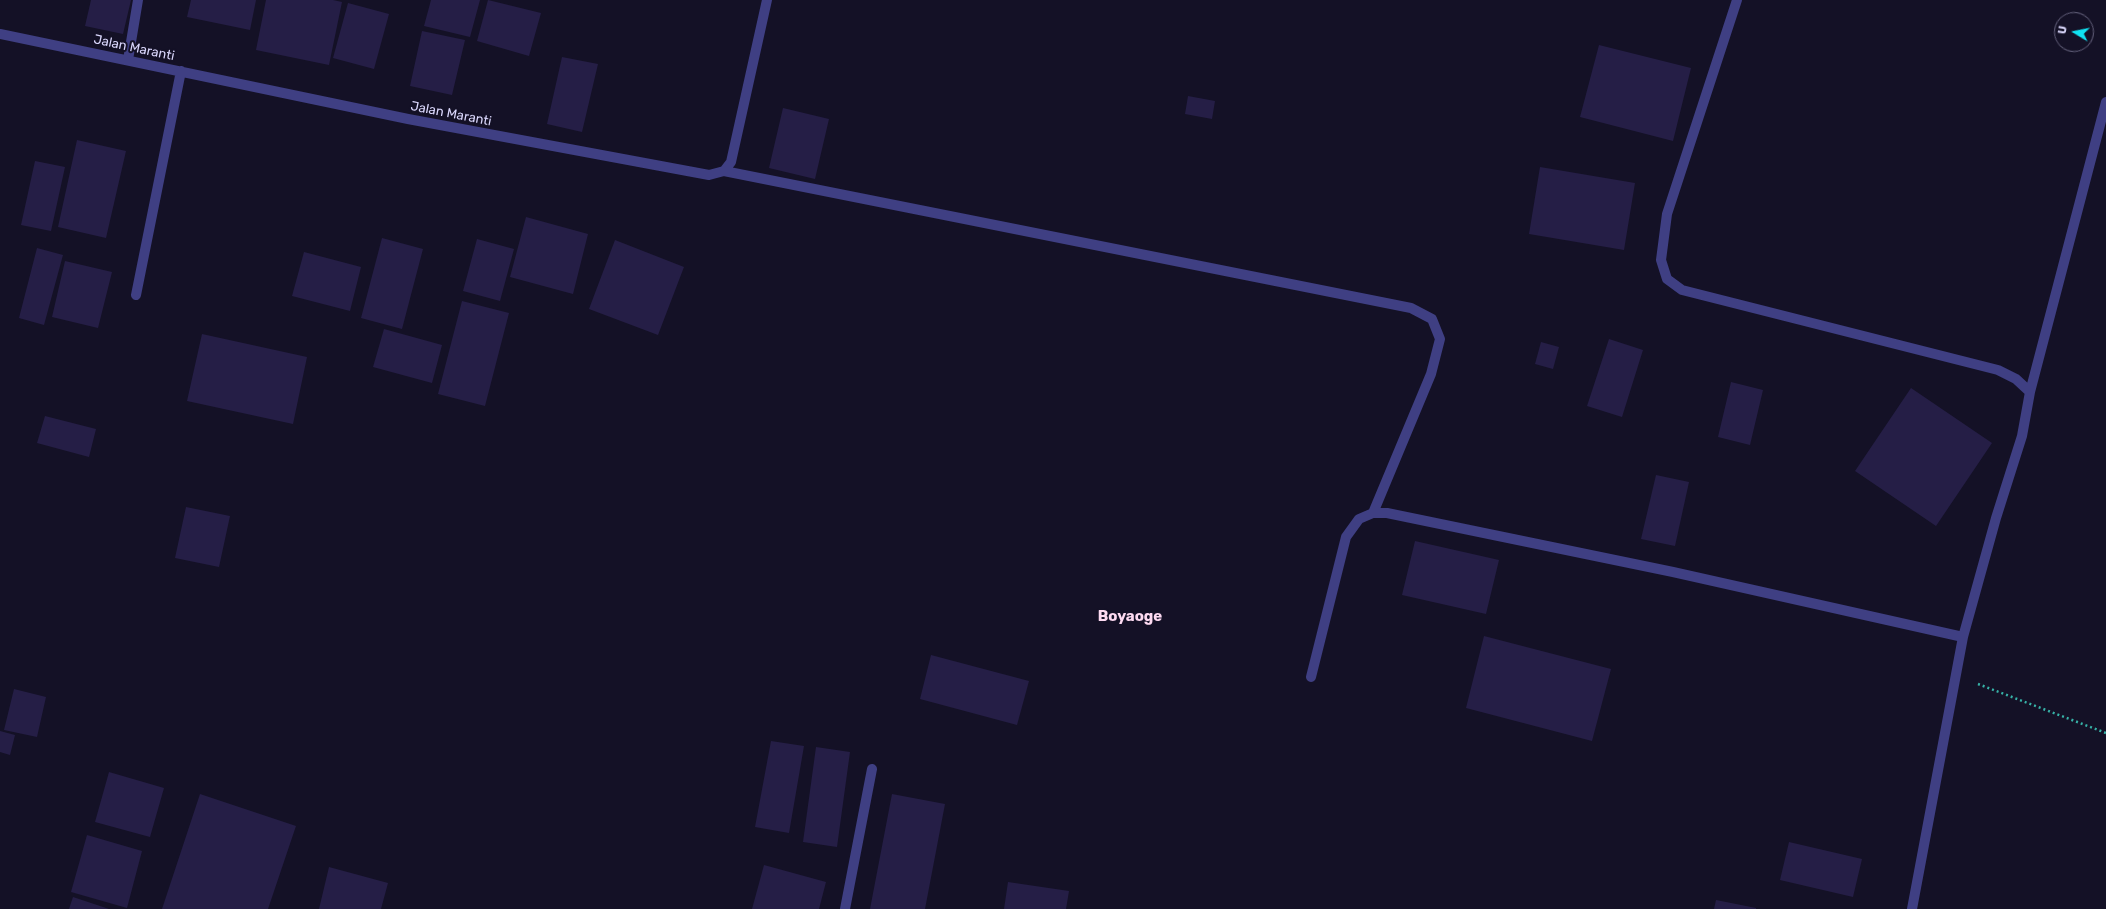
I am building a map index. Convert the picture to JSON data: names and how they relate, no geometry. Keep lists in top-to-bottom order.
{
  "streets": {
    "street": ["Jalan Maranti"]
  },
  "districts": ["Boyaoge"],
  "north": "left"
}
